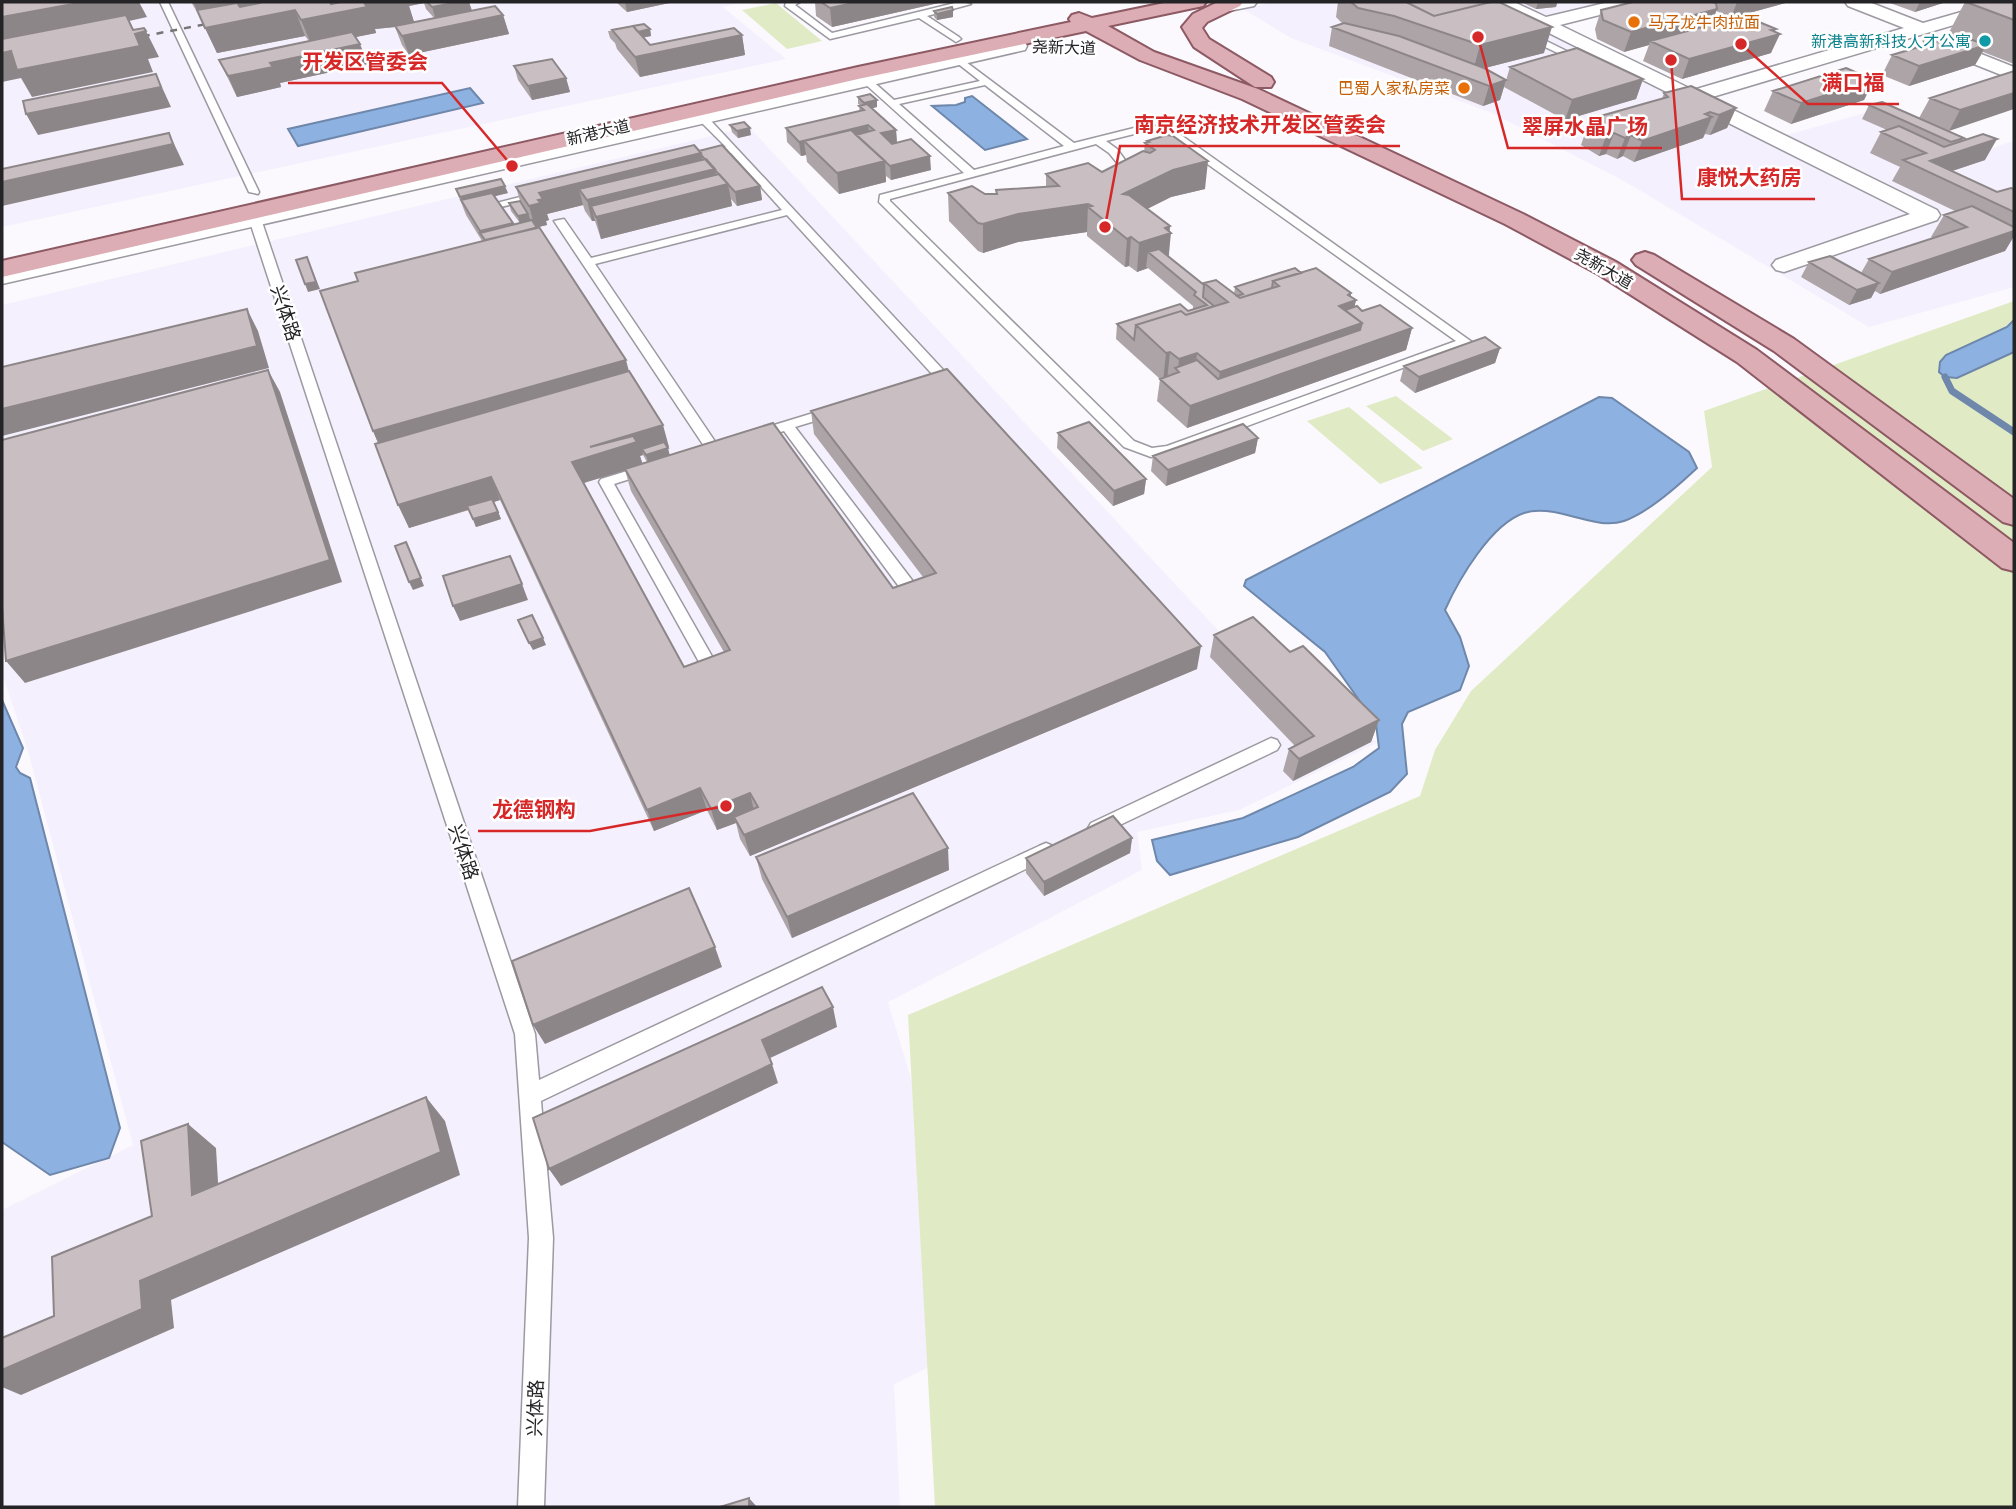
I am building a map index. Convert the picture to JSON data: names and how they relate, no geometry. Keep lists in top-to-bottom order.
{
  "streets": {
    "main road": ["尧新大道", "新港大道"],
    "lane": ["兴体路"]
  },
  "crossings": [
    ["尧新大道", "新港大道"]
  ],
  "places": [
    "马子龙牛肉拉面",
    "翠屏水晶广场",
    "新港高新科技人才公寓",
    "满口福",
    "康悦大药房",
    "巴蜀人家私房菜",
    "开发区管委会",
    "南京经济技术开发区管委会",
    "龙德钢构"
  ]
}
